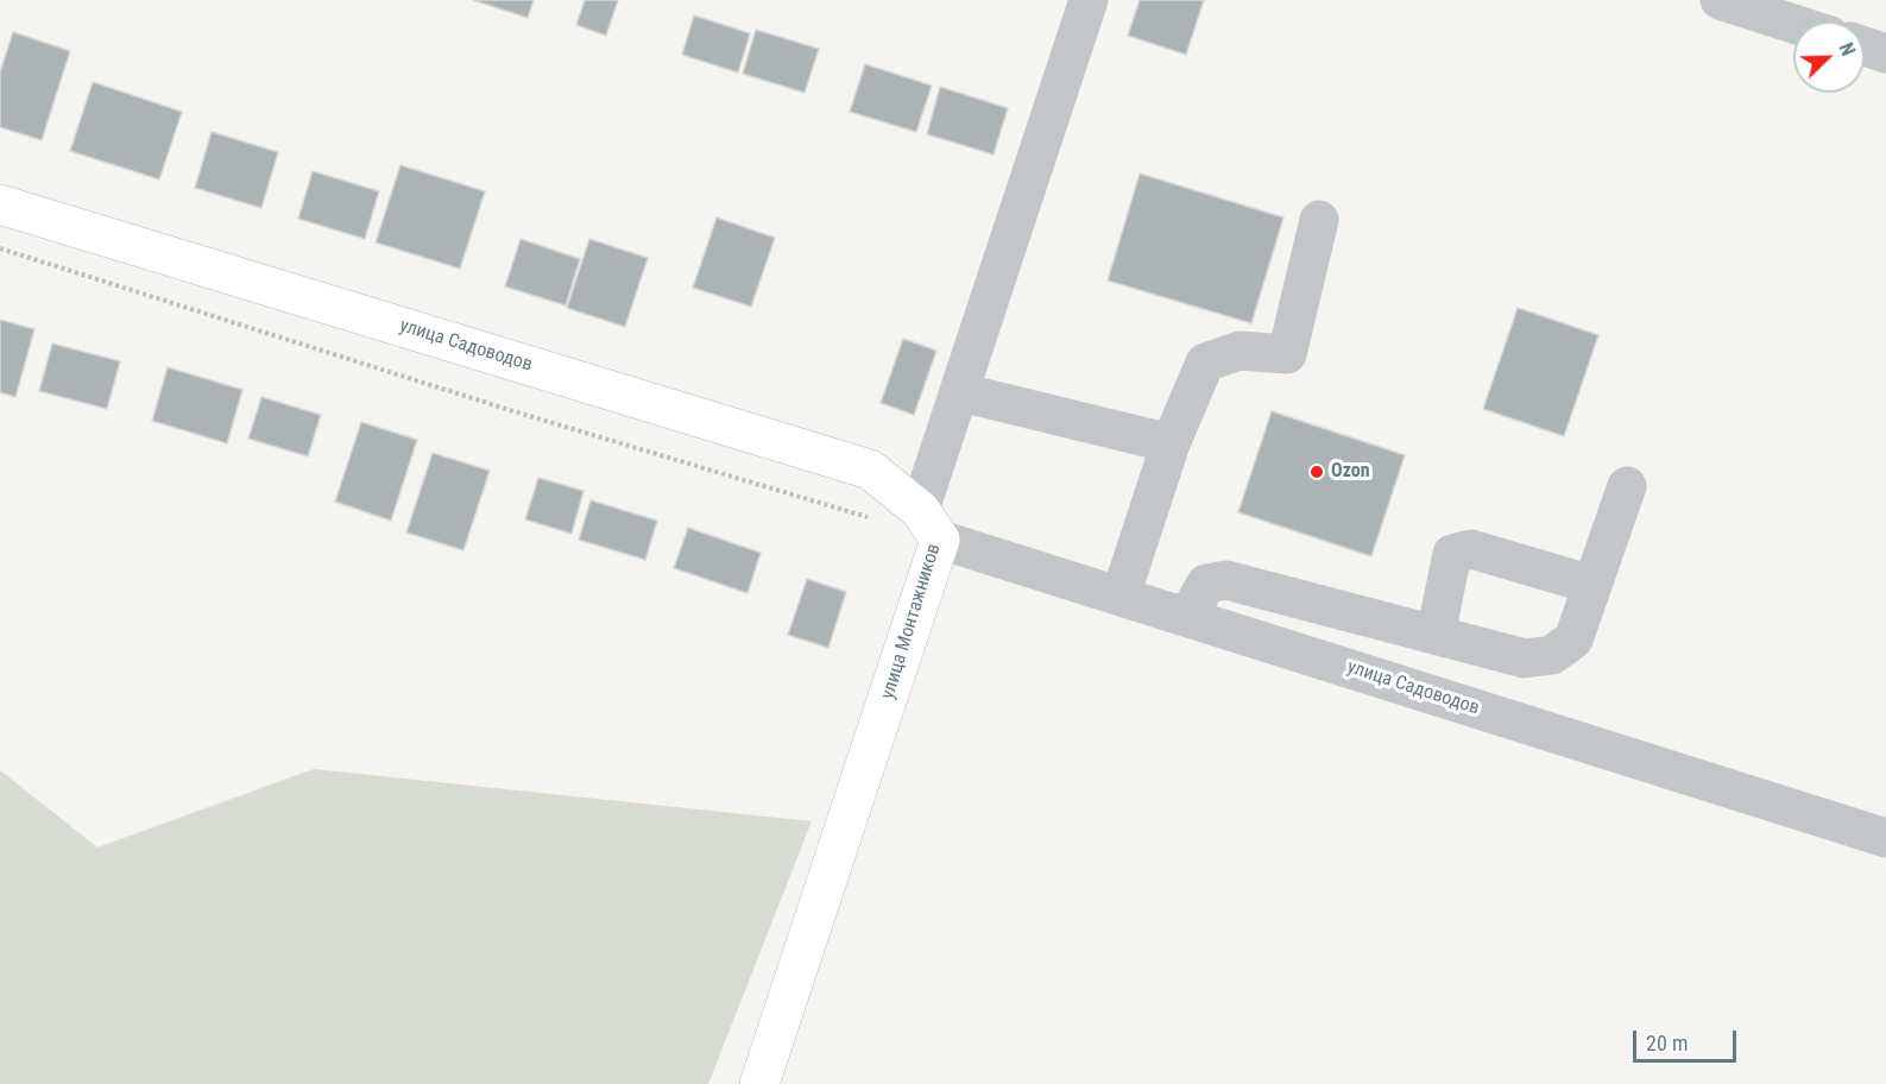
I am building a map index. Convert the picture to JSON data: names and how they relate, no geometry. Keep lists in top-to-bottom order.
{
  "streets": {
    "main road": ["улица Садоводов", "улица Монтажников"]
  },
  "crossings": [
    ["улица Садоводов", "улица Монтажников"]
  ],
  "places": ["Ozon"],
  "scale_bar": "20 m",
  "north": "top right"
}
